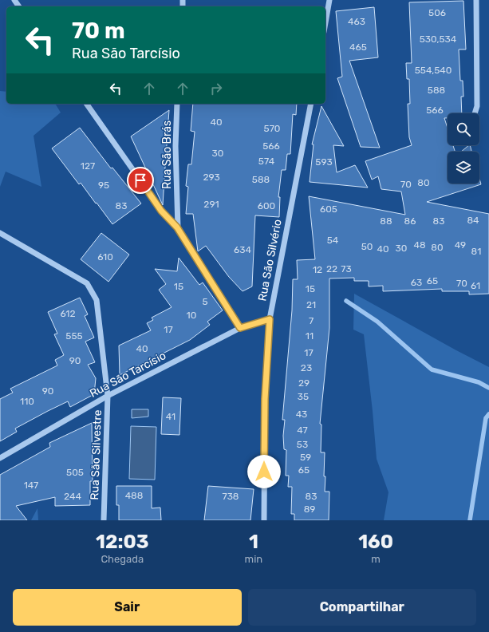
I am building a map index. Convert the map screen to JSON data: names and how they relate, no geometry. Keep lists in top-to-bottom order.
{
  "streets": {
    "street": [
      "Rua São Brás",
      "Rua São Silvério",
      "Rua São Tarcísio",
      "Rua São Silvestre"
    ]
  },
  "crossings": [
    ["Rua São Silvério", "Rua São Tarcísio"],
    ["Rua São Tarcísio", "Rua São Silvestre"]
  ],
  "house_numbers": [
    "506",
    "463",
    "530,534",
    "465",
    "554,540",
    "588",
    "566",
    "40",
    "570",
    "566",
    "30",
    "574",
    "593",
    "127",
    "293",
    "588",
    "80",
    "70",
    "95",
    "291",
    "83",
    "600",
    "605",
    "84",
    "88",
    "86",
    "83",
    "54",
    "48",
    "49",
    "50",
    "80",
    "30",
    "40",
    "634",
    "81",
    "610",
    "22",
    "73",
    "12",
    "65",
    "63",
    "70",
    "61",
    "15",
    "15",
    "5",
    "21",
    "612",
    "10",
    "7",
    "17",
    "555",
    "11",
    "40",
    "17",
    "90",
    "23",
    "29",
    "90",
    "35",
    "110",
    "43",
    "41",
    "47",
    "53",
    "59",
    "65",
    "505",
    "147",
    "488",
    "244",
    "738",
    "83",
    "89"
  ],
  "page": {
    "turn": ["70 m", "Rua São Tarcísio"],
    "eta": [
      "12:03",
      "Chegada",
      "1",
      "min",
      "160",
      "m"
    ],
    "buttons": ["Sair", "Compartilhar"]
  }
}
